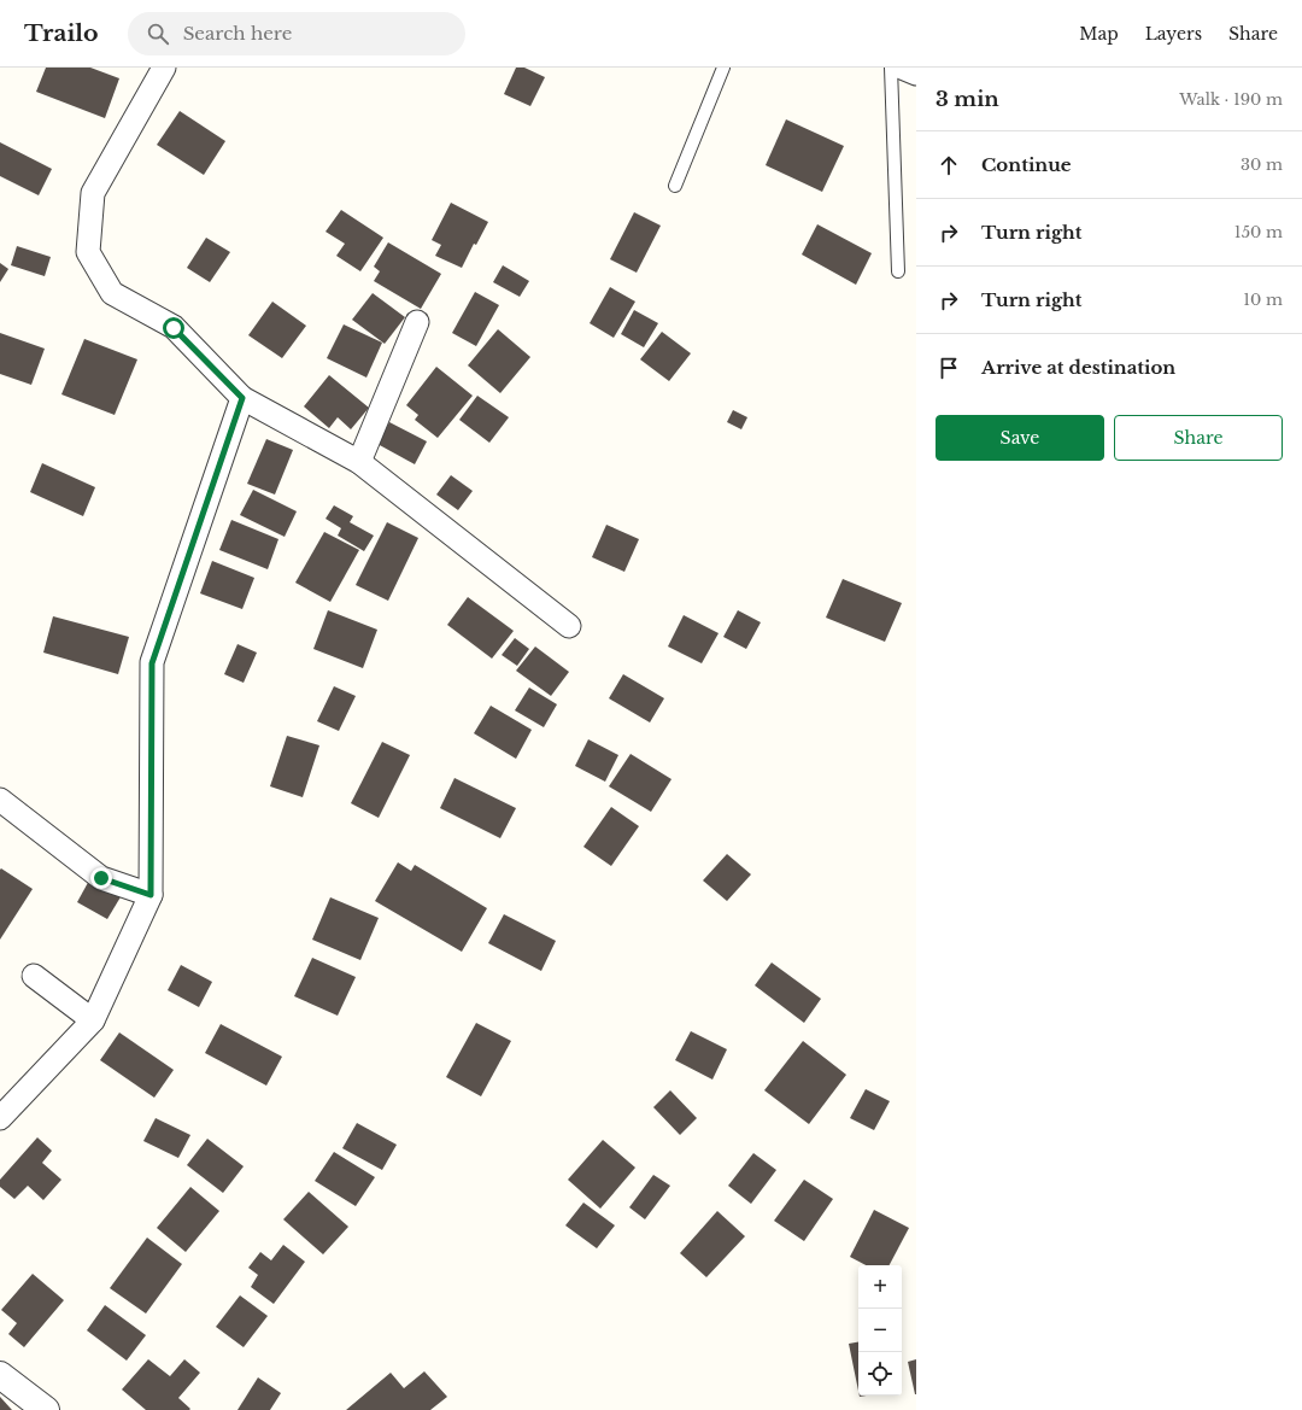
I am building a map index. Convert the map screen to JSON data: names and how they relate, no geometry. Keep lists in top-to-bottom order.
{
  "page": {
    "header": "Trailo",
    "search": "Search here",
    "nav": ["Map", "Layers", "Share"],
    "heading": ["3 min", "Walk · 190 m"],
    "list": [
      ["Continue", "30 m"],
      ["Turn right", "150 m"],
      ["Turn right", "10 m"],
      "Arrive at destination"
    ],
    "buttons": ["Save", "Share"],
    "map_buttons": ["+", "−"]
  }
}
